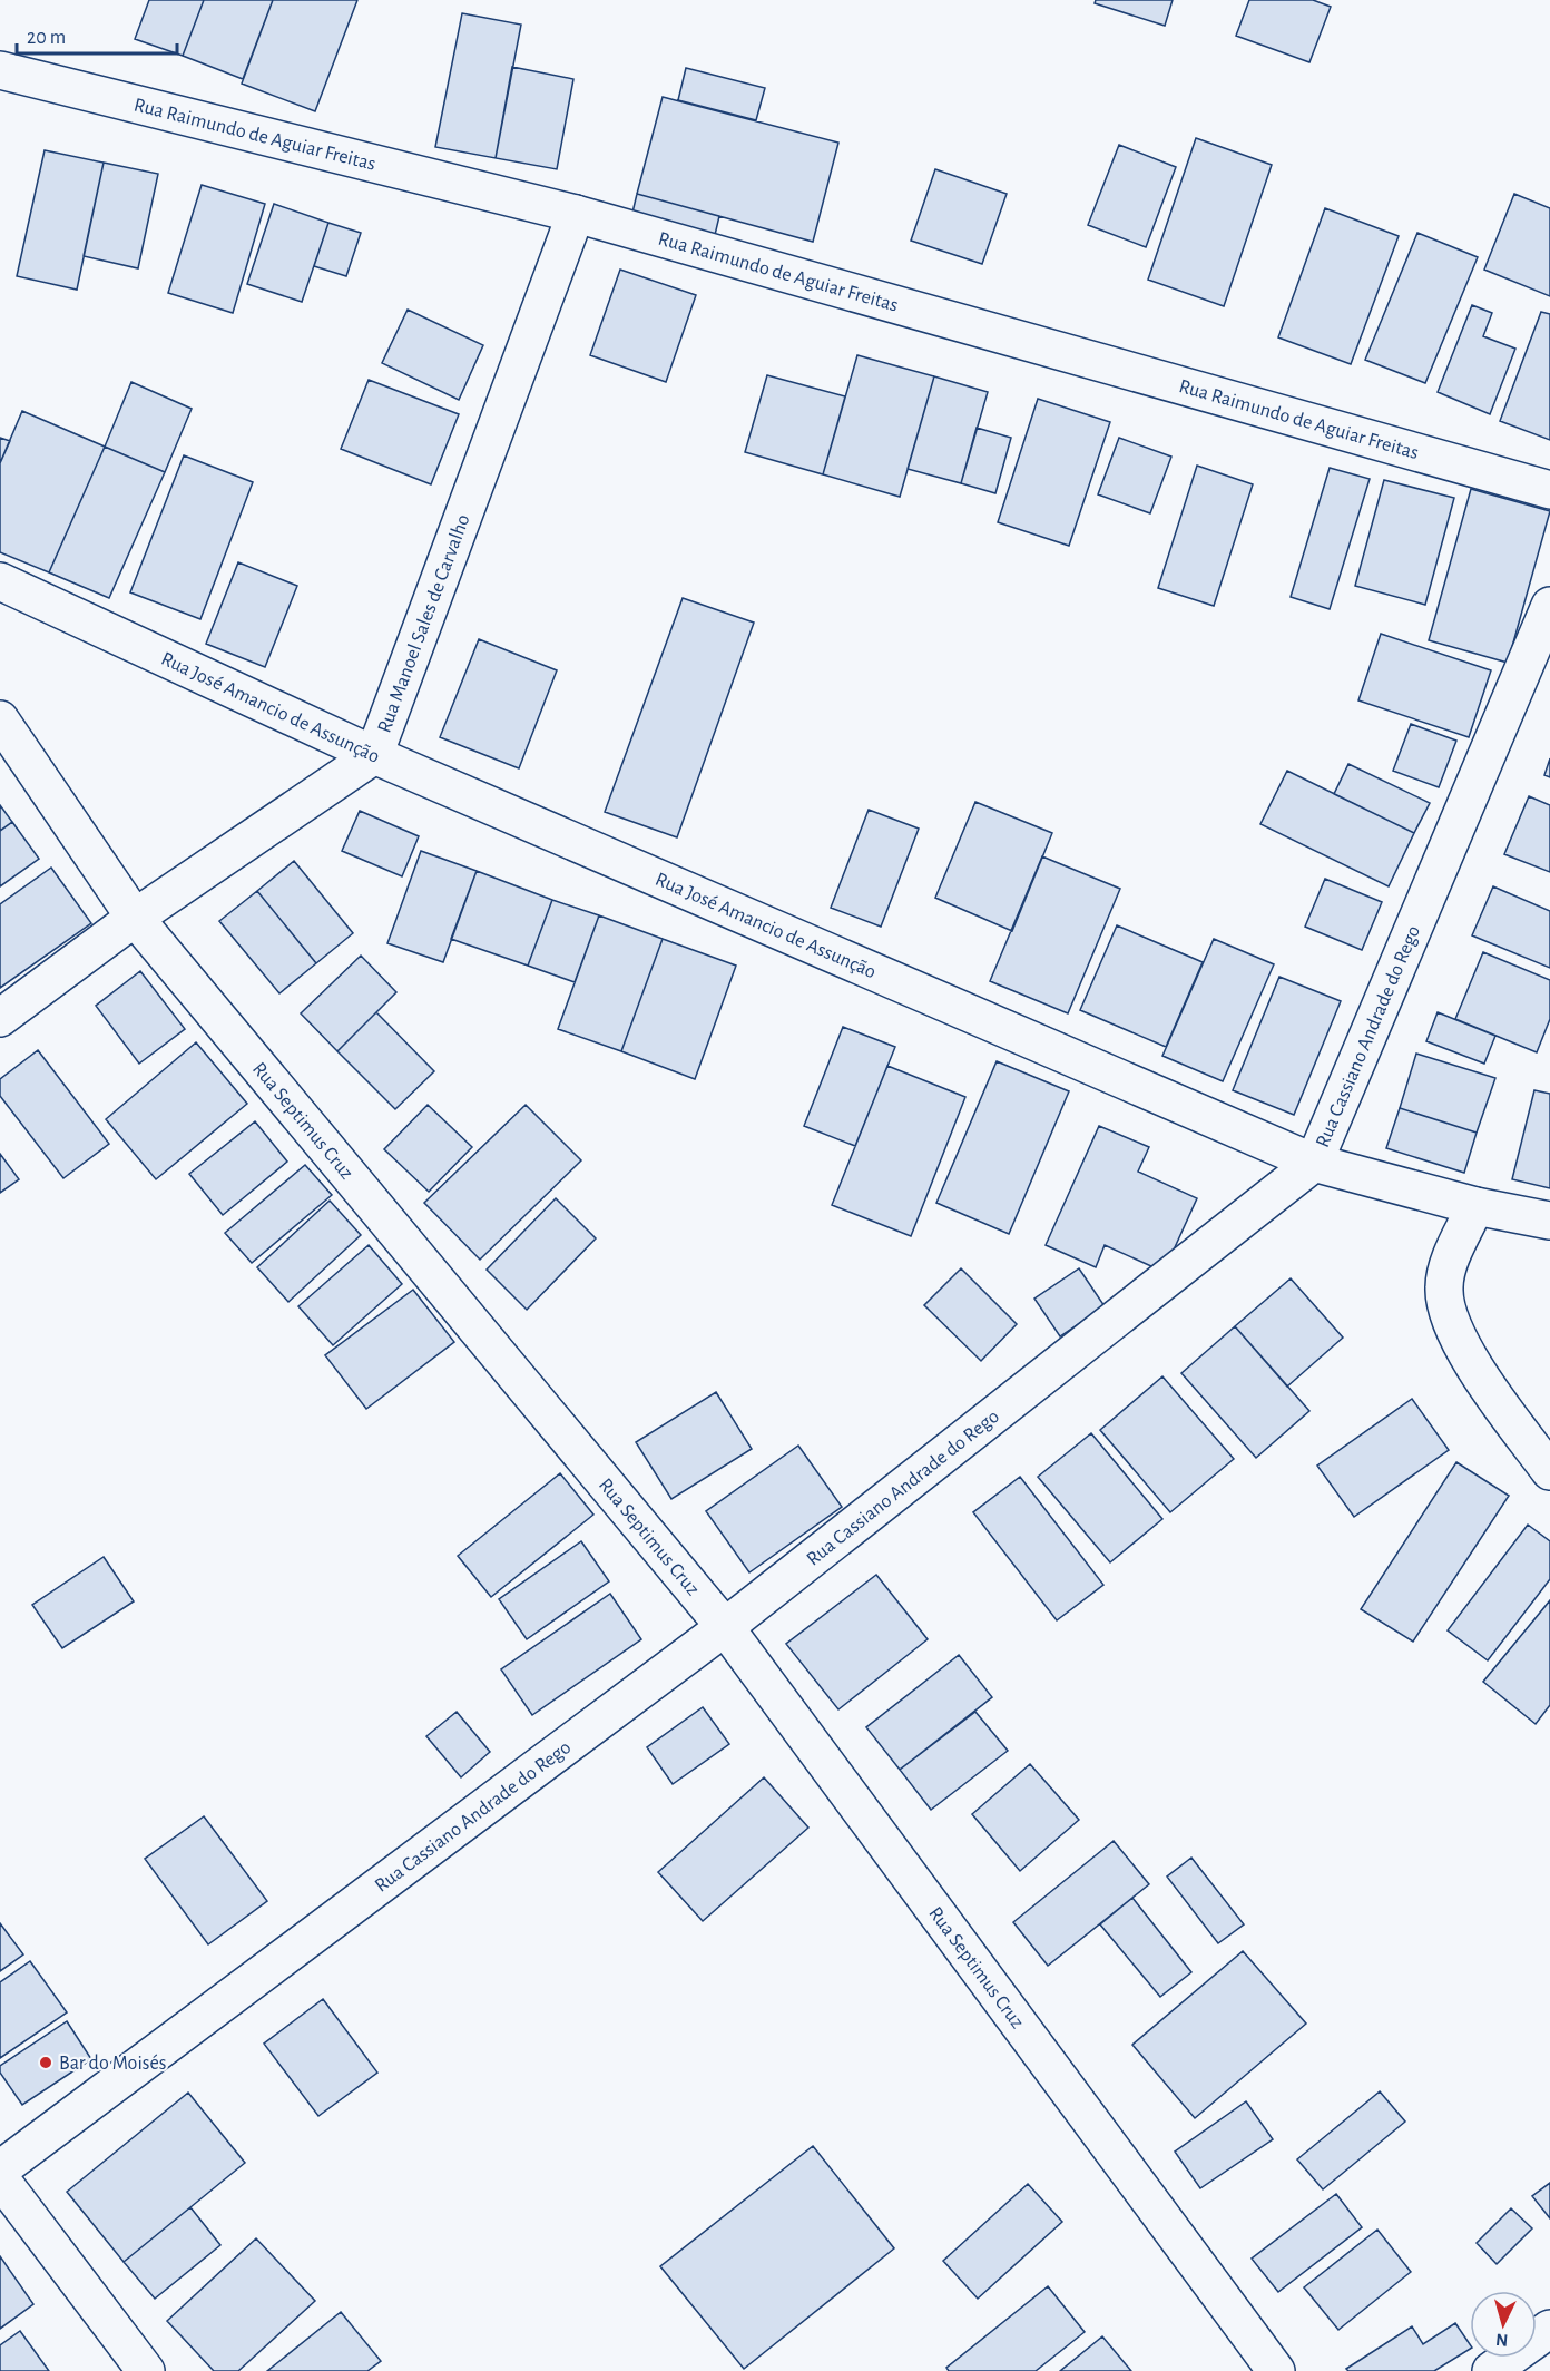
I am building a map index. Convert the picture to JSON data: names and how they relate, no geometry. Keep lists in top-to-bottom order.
{
  "streets": {
    "street": [
      "Rua Raimundo de Aguiar Freitas",
      "Rua Manoel Sales de Carvalho",
      "Rua José Amancio de Assunção",
      "Rua Cassiano Andrade do Rego",
      "Rua Septimus Cruz"
    ]
  },
  "crossings": [
    ["Rua Raimundo de Aguiar Freitas", "Rua Manoel Sales de Carvalho"],
    ["Rua Manoel Sales de Carvalho", "Rua José Amancio de Assunção"],
    ["Rua Manoel Sales de Carvalho", "Rua Septimus Cruz"],
    ["Rua José Amancio de Assunção", "Rua Cassiano Andrade do Rego"],
    ["Rua Cassiano Andrade do Rego", "Rua Septimus Cruz"]
  ],
  "places": ["Bar do Moisés"],
  "scale_bar": "20 m",
  "north": "bottom"
}
